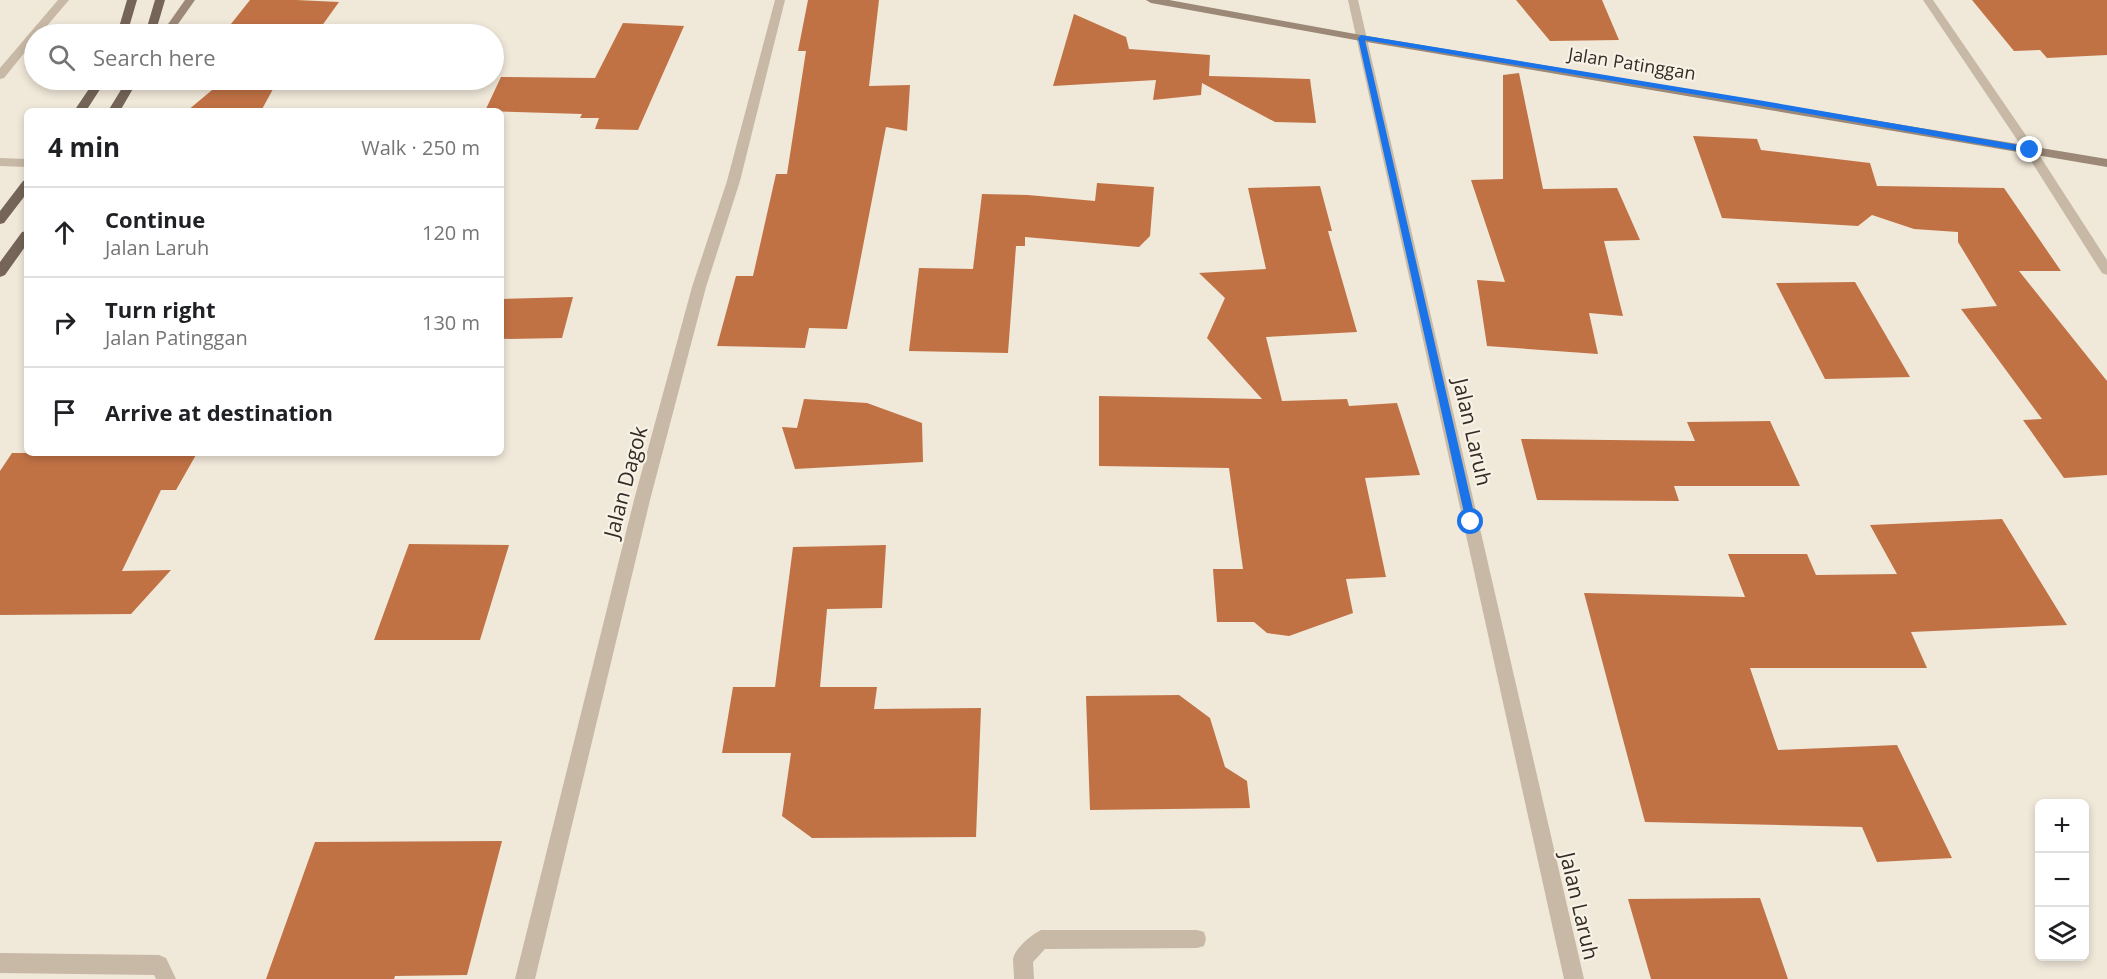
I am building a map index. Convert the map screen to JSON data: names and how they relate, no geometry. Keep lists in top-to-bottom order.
{
  "streets": {
    "main road": ["Jalan Patinggan"],
    "street": ["Jalan Laruh", "Jalan Dagok"]
  },
  "crossings": [
    ["Jalan Patinggan", "Jalan Laruh"]
  ],
  "page": {
    "search": "Search here",
    "heading": ["4 min", "Walk · 250 m"],
    "list": [
      ["Continue", "Jalan Laruh", "120 m"],
      ["Turn right", "Jalan Patinggan", "130 m"],
      "Arrive at destination"
    ],
    "map_buttons": ["+", "−"]
  }
}
